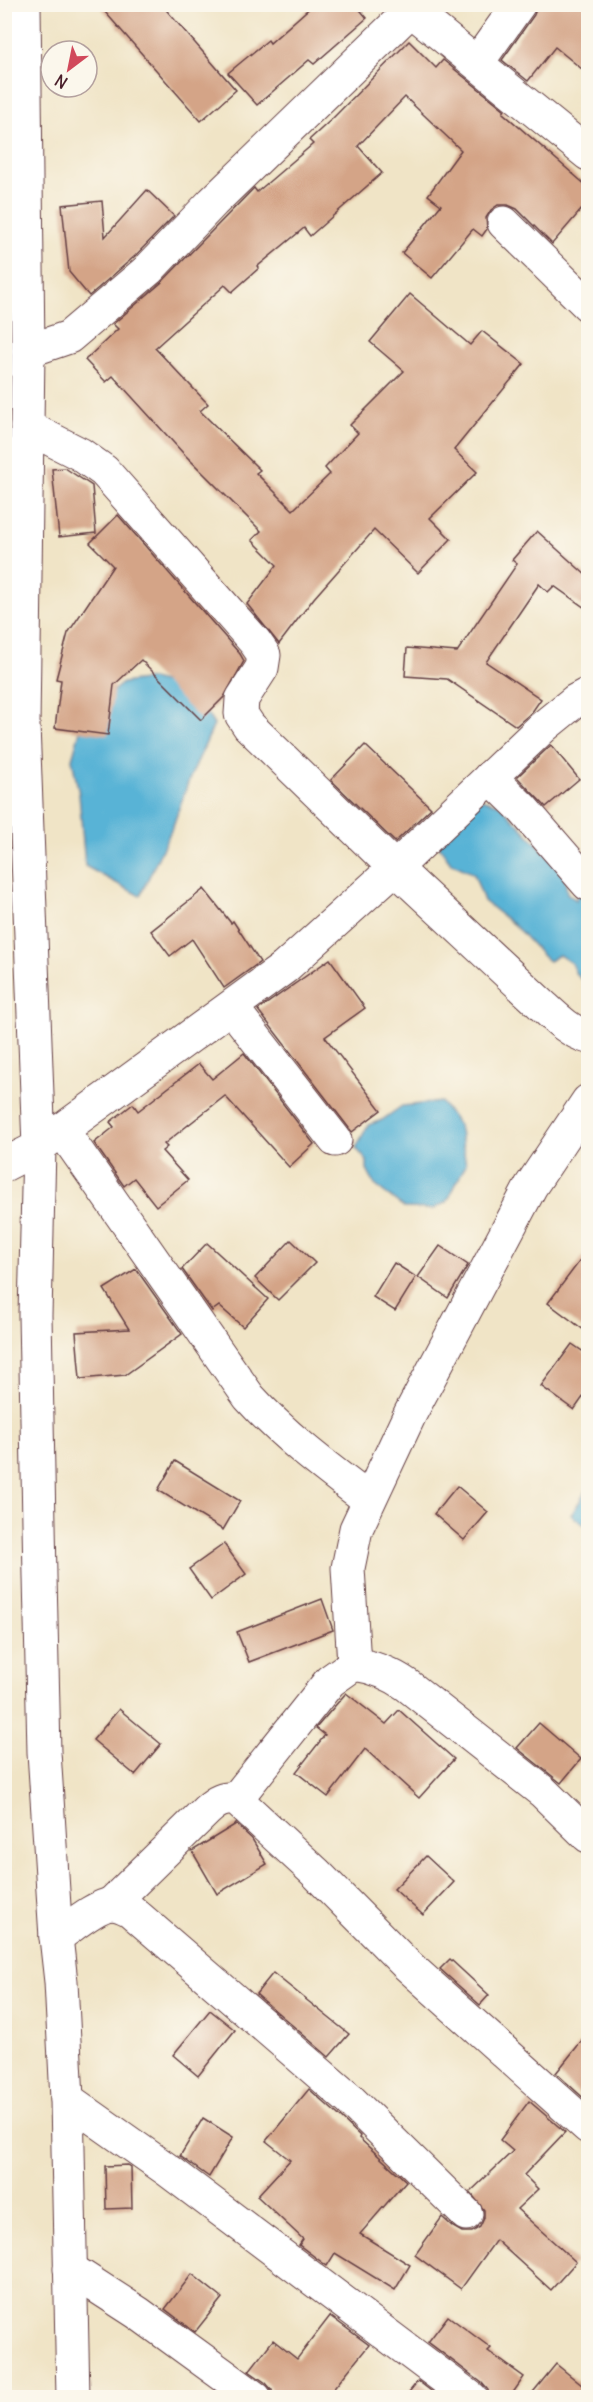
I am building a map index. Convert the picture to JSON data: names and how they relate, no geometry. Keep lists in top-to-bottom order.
{
  "north": "bottom left"
}
